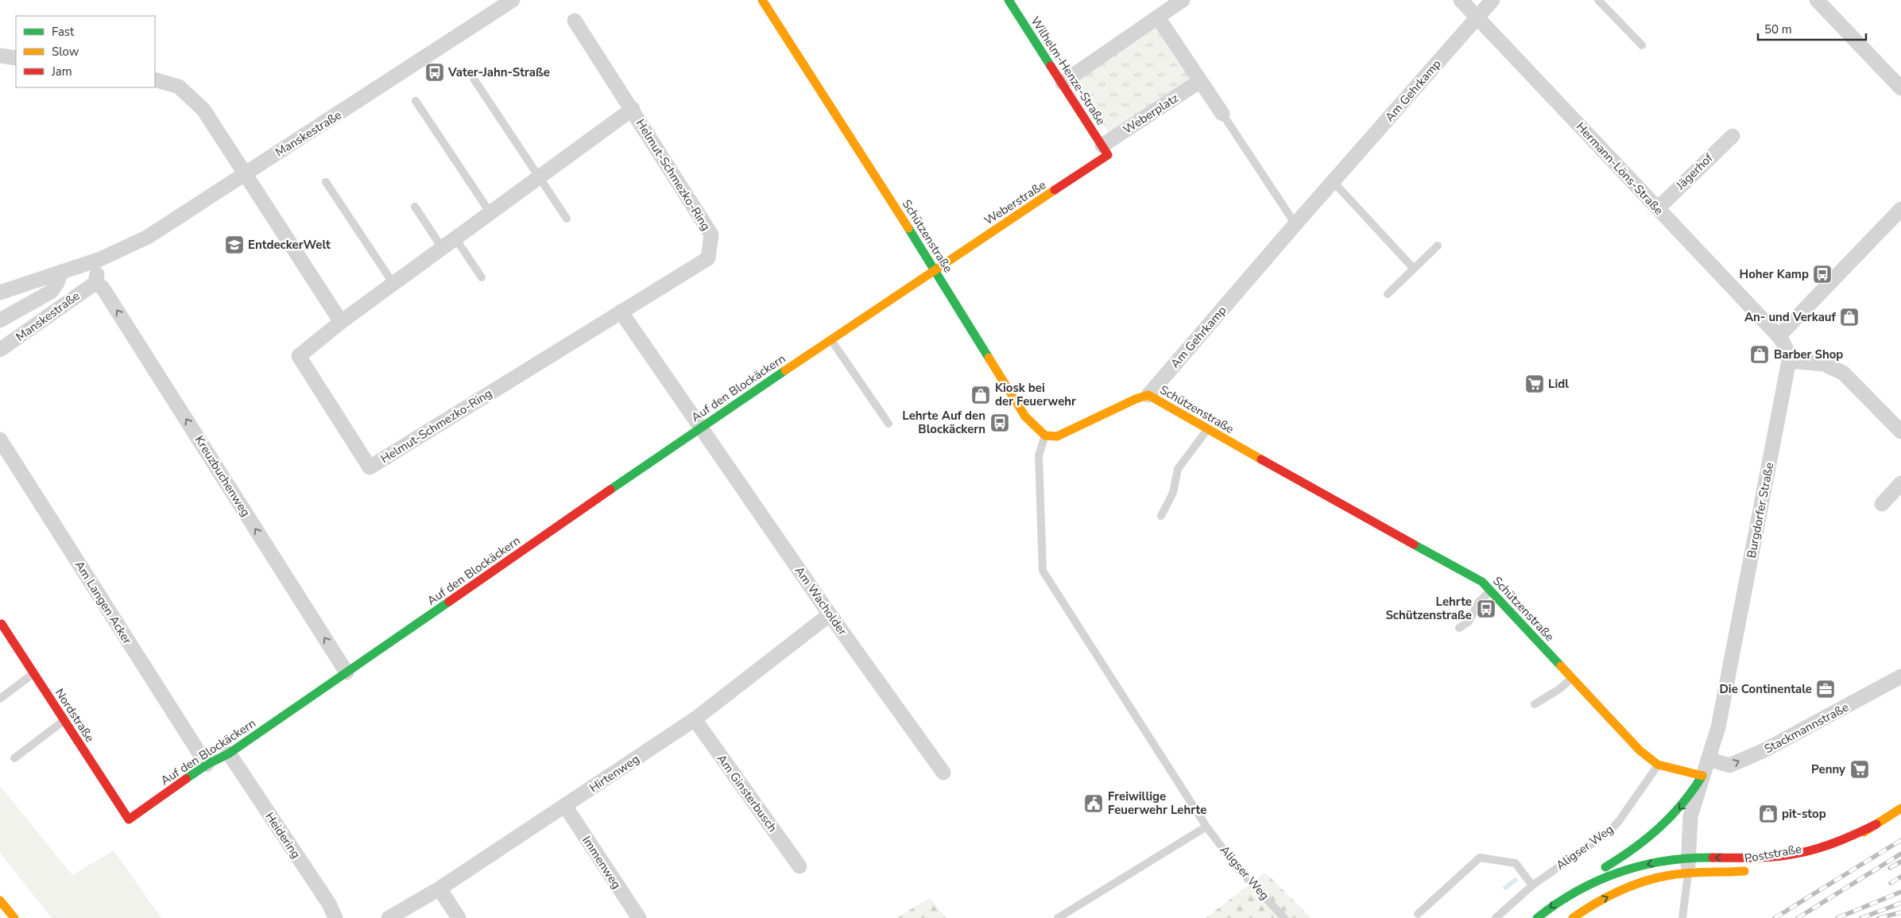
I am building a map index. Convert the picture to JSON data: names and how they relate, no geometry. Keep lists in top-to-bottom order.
{
  "streets": {
    "main road": [
      "Wilhelm-Henze-Straße",
      "Weberstraße",
      "Schützenstraße",
      "Auf den Blockäckern",
      "Nordstraße",
      "Poststraße"
    ],
    "street": [
      "Am Gehrkamp",
      "Weberplatz",
      "Manskestraße",
      "Hermann-Löns-Straße",
      "Jägerhof",
      "Helmut-Schmezko-Ring",
      "Kreuzbuchenweg",
      "Burgdorfer Straße",
      "Am Wacholder",
      "Am Langen Acker",
      "Stackmannstraße",
      "Hirtenweg",
      "Am Ginsterbusch",
      "Heidering",
      "Immenweg"
    ],
    "lane": ["Aligser Weg"]
  },
  "crossings": [
    ["Wilhelm-Henze-Straße", "Weberplatz"],
    ["Wilhelm-Henze-Straße", "Weberstraße"],
    ["Am Gehrkamp", "Hermann-Löns-Straße"],
    ["Am Gehrkamp", "Schützenstraße"],
    ["Weberplatz", "Weberstraße"],
    ["Manskestraße", "Kreuzbuchenweg"],
    ["Hermann-Löns-Straße", "Jägerhof"],
    ["Hermann-Löns-Straße", "Burgdorfer Straße"],
    ["Weberstraße", "Schützenstraße"],
    ["Weberstraße", "Auf den Blockäckern"],
    ["Schützenstraße", "Auf den Blockäckern"],
    ["Schützenstraße", "Burgdorfer Straße"],
    ["Schützenstraße", "Aligser Weg"],
    ["Auf den Blockäckern", "Kreuzbuchenweg"],
    ["Auf den Blockäckern", "Am Wacholder"],
    ["Auf den Blockäckern", "Am Langen Acker"],
    ["Auf den Blockäckern", "Nordstraße"],
    ["Auf den Blockäckern", "Heidering"],
    ["Burgdorfer Straße", "Stackmannstraße"],
    ["Burgdorfer Straße", "Poststraße"],
    ["Am Wacholder", "Hirtenweg"],
    ["Hirtenweg", "Am Ginsterbusch"],
    ["Hirtenweg", "Immenweg"]
  ],
  "one_way": ["Kreuzbuchenweg", "Stackmannstraße"],
  "places": {
    "bus stop": [
      "Vater-Jahn-Straße",
      "Hoher Kamp",
      "Lehrte Auf den Blockäckern",
      "Lehrte Schützenstraße"
    ],
    "school or university": ["EntdeckerWelt"],
    "shop": [
      "An- und Verkauf",
      "Barber Shop",
      "Kiosk bei der Feuerwehr",
      "pit-stop"
    ],
    "supermarket": ["Lidl", "Penny"],
    "office": ["Die Continentale"],
    "public building": ["Freiwillige Feuerwehr Lehrte"]
  },
  "legend": ["Fast", "Slow", "Jam"],
  "scale_bar": "50 m"
}
